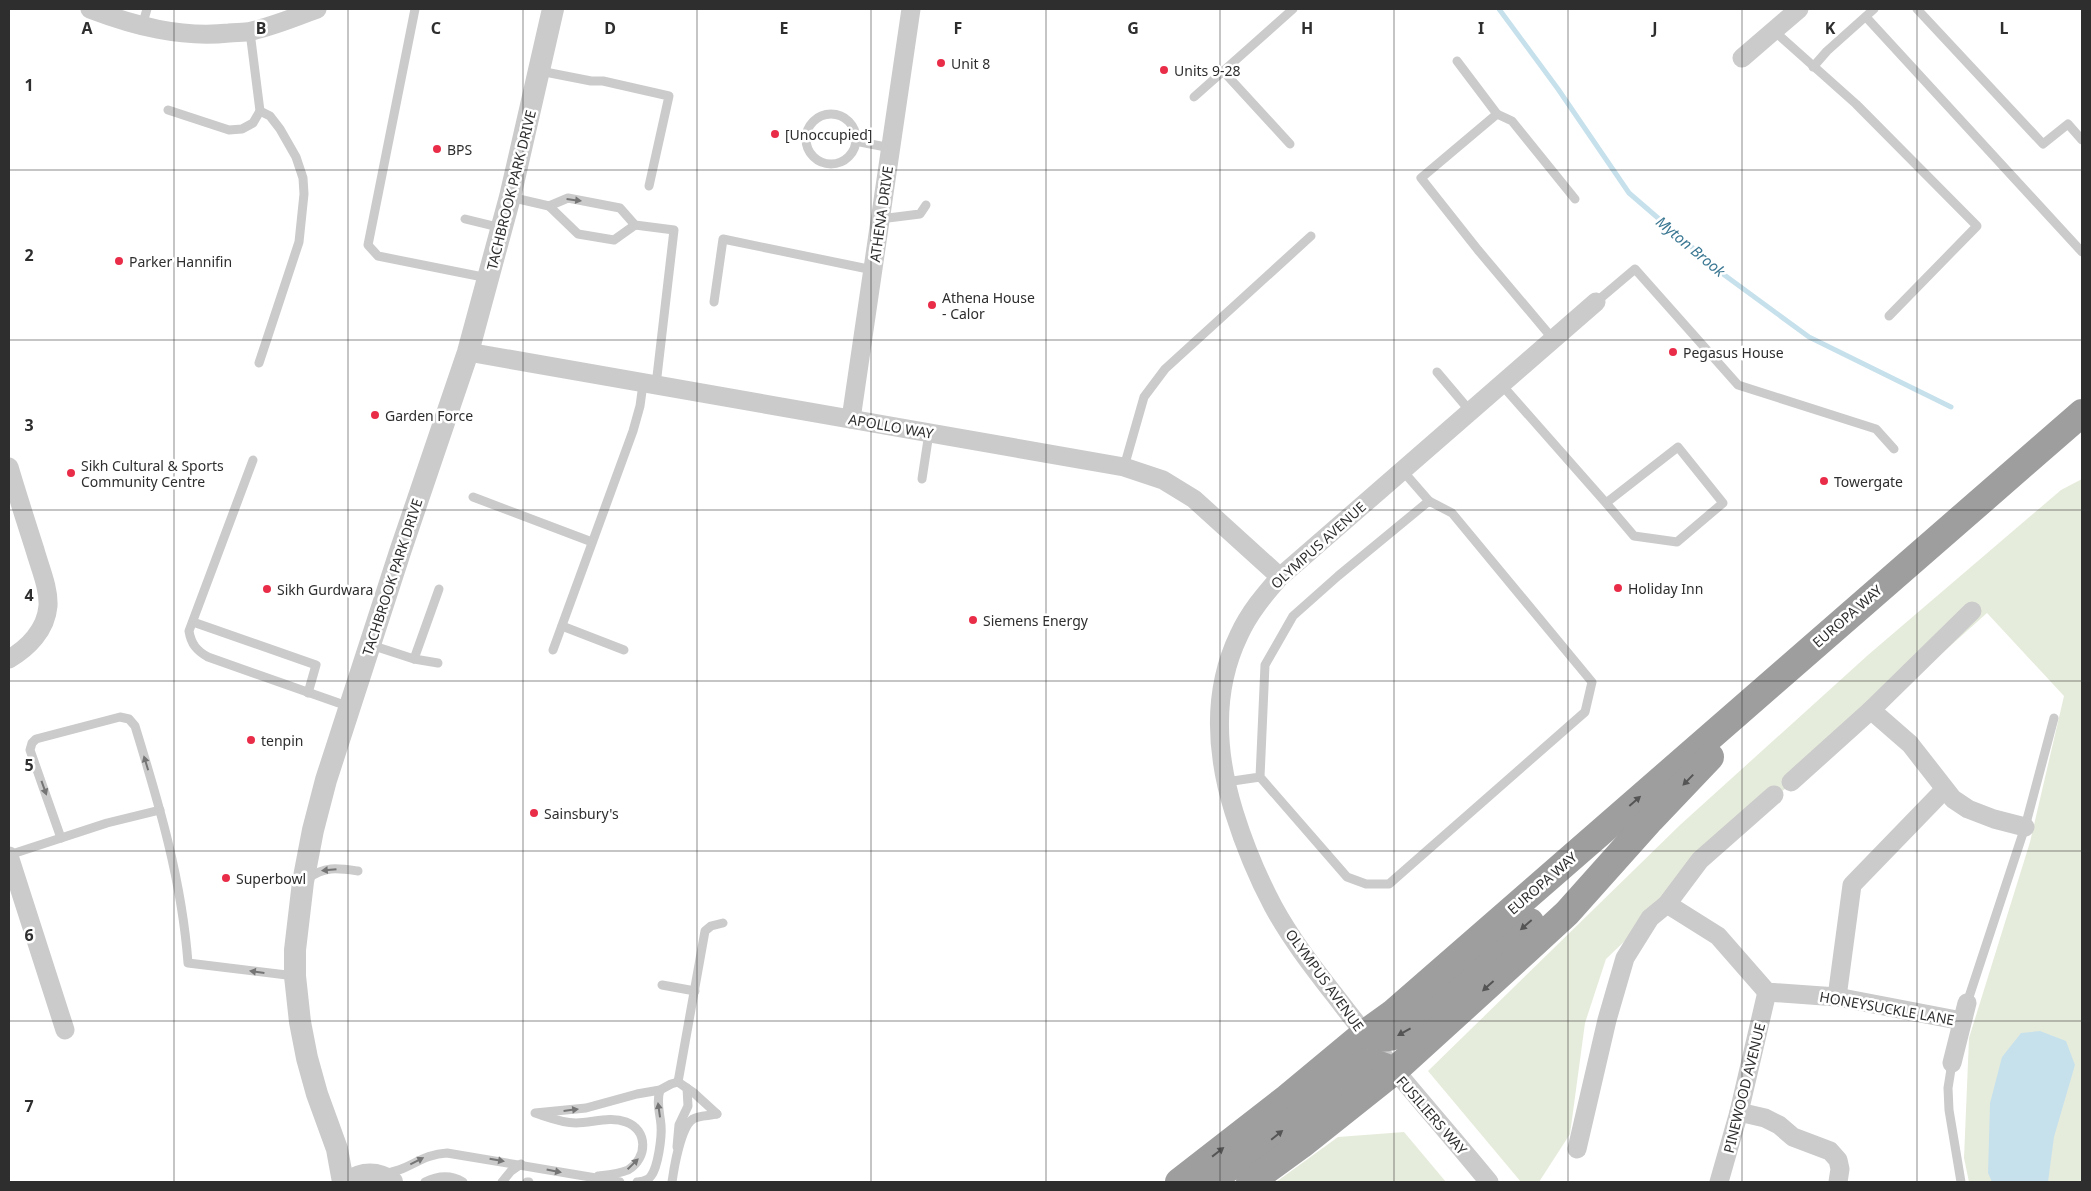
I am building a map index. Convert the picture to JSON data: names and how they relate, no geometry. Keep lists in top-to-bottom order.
{
  "streets": {
    "highway": ["EUROPA WAY"],
    "street": [
      "TACHBROOK PARK DRIVE",
      "ATHENA DRIVE",
      "APOLLO WAY",
      "OLYMPUS AVENUE",
      "HONEYSUCKLE LANE",
      "PINEWOOD AVENUE",
      "FUSILIERS WAY"
    ]
  },
  "crossings": [
    ["TACHBROOK PARK DRIVE", "APOLLO WAY"],
    ["ATHENA DRIVE", "APOLLO WAY"],
    ["APOLLO WAY", "OLYMPUS AVENUE"],
    ["OLYMPUS AVENUE", "EUROPA WAY"],
    ["OLYMPUS AVENUE", "FUSILIERS WAY"],
    ["EUROPA WAY", "FUSILIERS WAY"],
    ["HONEYSUCKLE LANE", "PINEWOOD AVENUE"]
  ],
  "water": ["Myton Brook"],
  "places": [
    "Unit 8",
    "Units 9-28",
    "[Unoccupied]",
    "BPS",
    "Parker Hannifin",
    "Athena House - Calor",
    "Pegasus House",
    "Garden Force",
    "Sikh Cultural & Sports Community Centre",
    "Towergate",
    "Holiday Inn",
    "Sikh Gurdwara",
    "Siemens Energy",
    "tenpin",
    "Sainsbury's",
    "Superbowl"
  ],
  "grid": {
    "columns": [
      "A",
      "B",
      "C",
      "D",
      "E",
      "F",
      "G",
      "H",
      "I",
      "J",
      "K",
      "L"
    ],
    "rows": [
      "1",
      "2",
      "3",
      "4",
      "5",
      "6",
      "7"
    ]
  }
}
